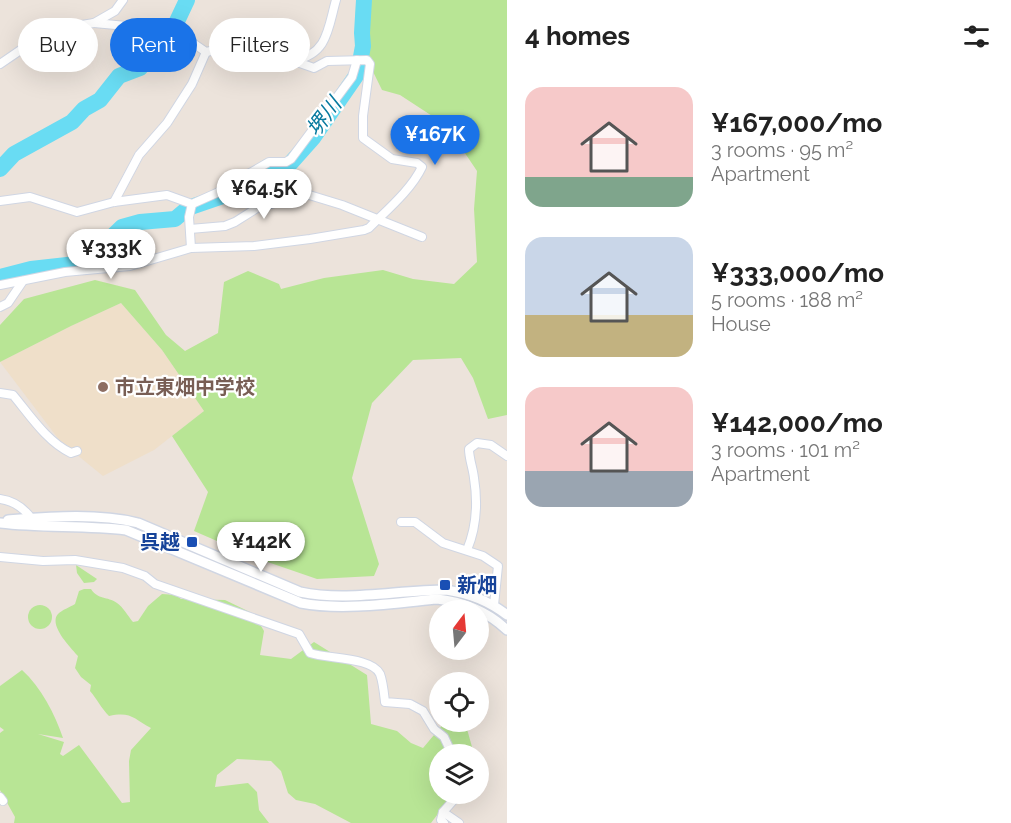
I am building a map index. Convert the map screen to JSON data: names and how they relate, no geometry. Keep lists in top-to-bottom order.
{
  "water": ["堺川"],
  "places": {
    "other": ["市立東畑中学校"],
    "transit": ["呉越", "新畑"]
  },
  "north": "top",
  "page": {
    "heading": "4 homes",
    "chip": ["Buy", "Rent", "Filters"],
    "list": [
      {
        "name": "¥167,000/mo",
        "note": "3 rooms · 95 m² · Apartment"
      },
      {
        "name": "¥333,000/mo",
        "note": "5 rooms · 188 m² · House"
      },
      {
        "name": "¥142,000/mo",
        "note": "3 rooms · 101 m² · Apartment"
      }
    ],
    "price": [
      "¥167K",
      "¥64.5K",
      "¥333K",
      "¥142K"
    ]
  }
}
